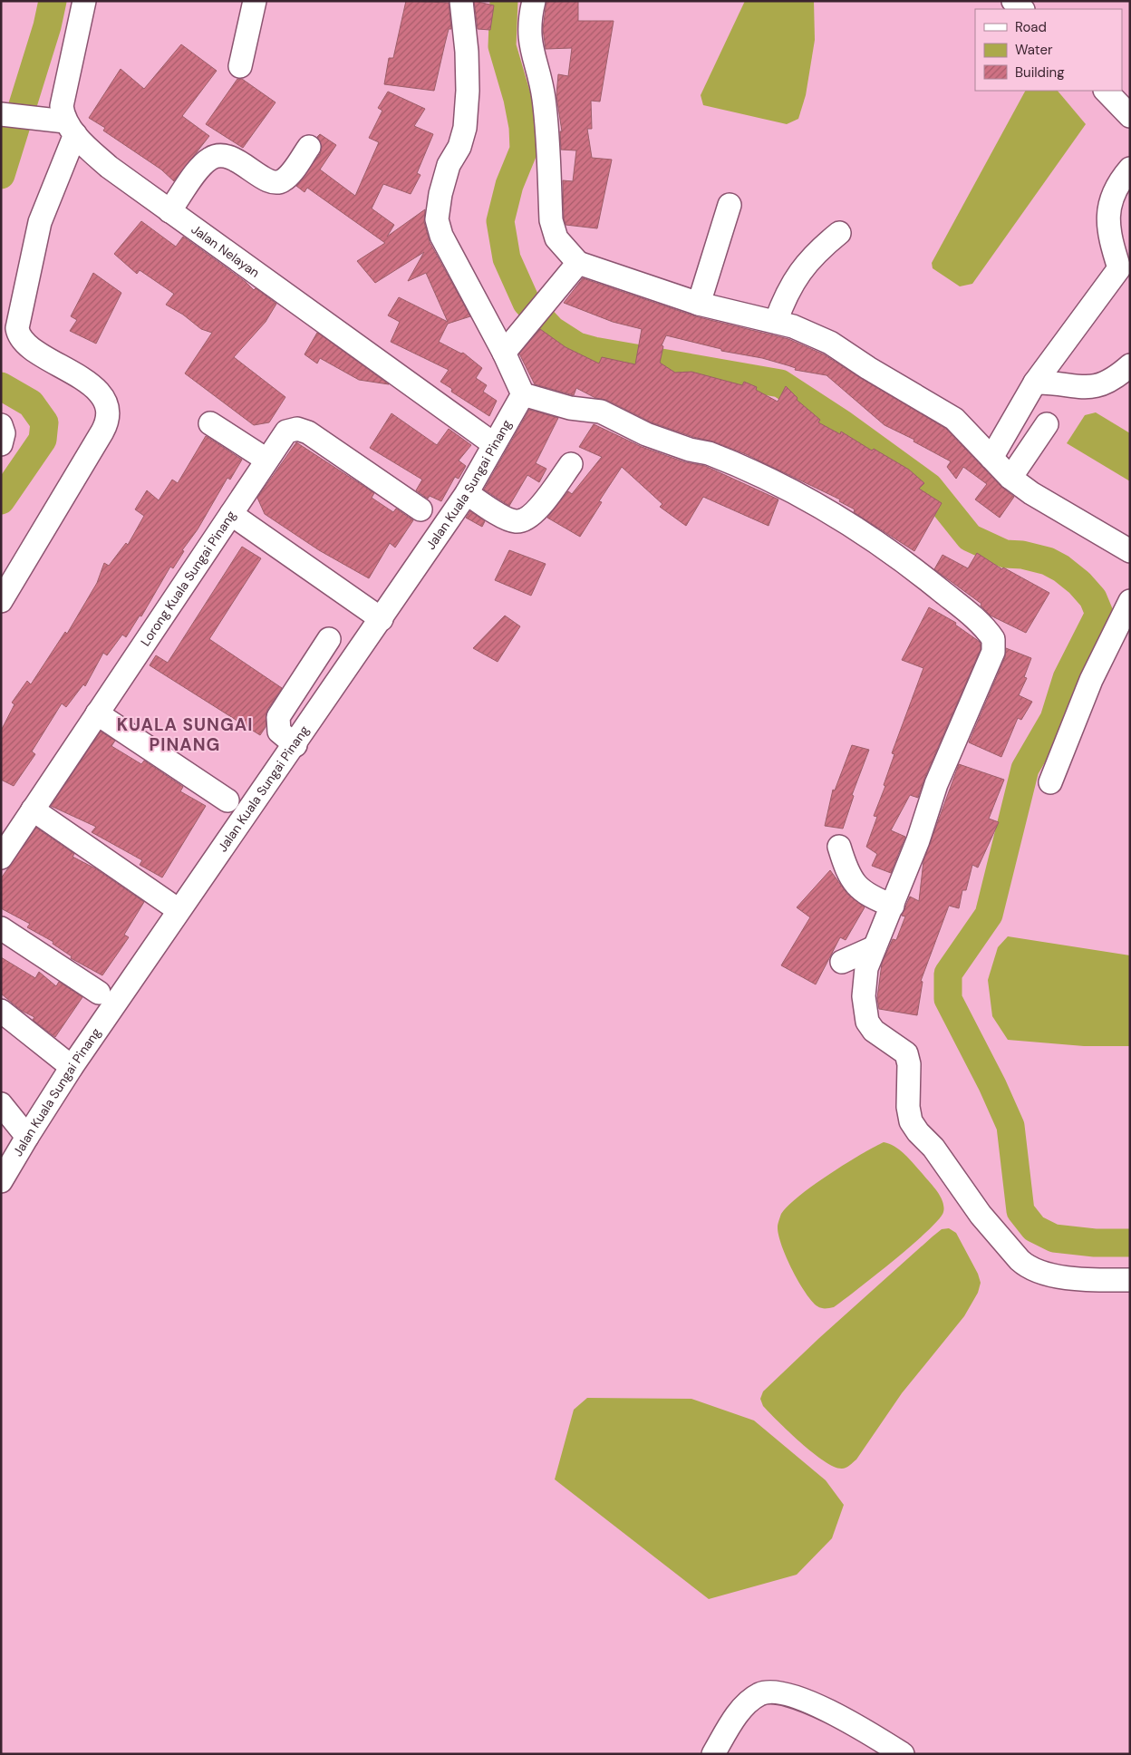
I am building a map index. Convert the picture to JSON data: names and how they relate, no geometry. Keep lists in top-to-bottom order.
{
  "streets": {
    "street": ["Jalan Nelayan", "Jalan Kuala Sungai Pinang", "Lorong Kuala Sungai Pinang"]
  },
  "crossings": [
    ["Jalan Nelayan", "Jalan Kuala Sungai Pinang"]
  ],
  "districts": ["KUALA SUNGAI PINANG"],
  "legend": ["Road", "Water", "Building"]
}
